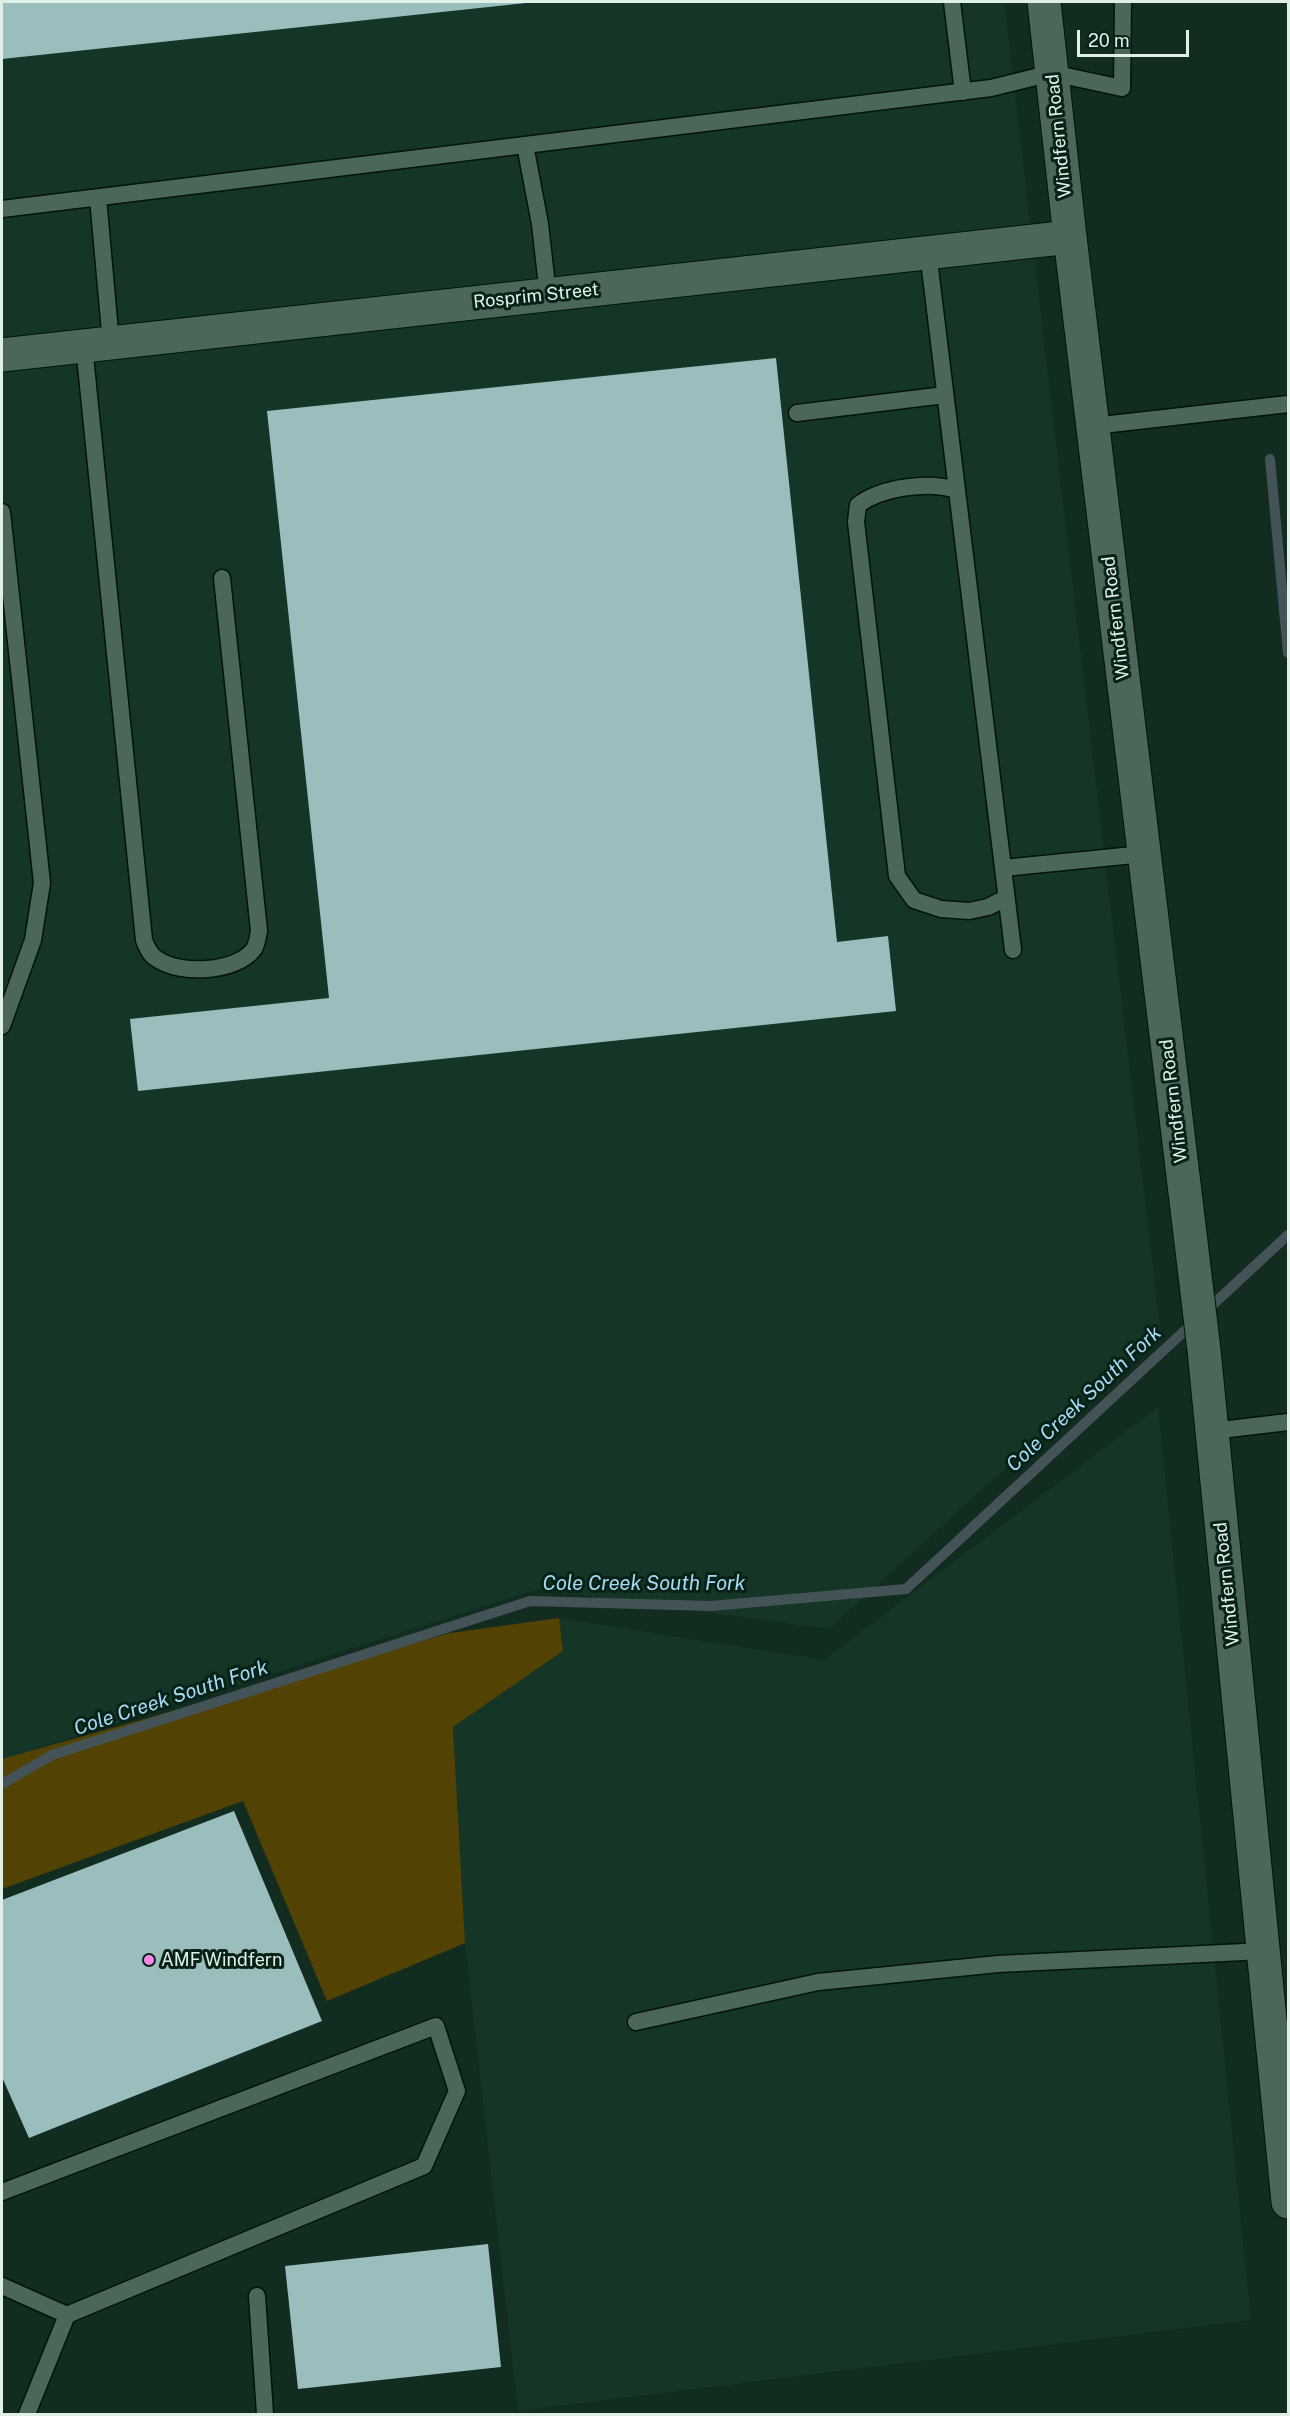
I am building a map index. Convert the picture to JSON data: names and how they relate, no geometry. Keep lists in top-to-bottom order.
{
  "streets": {
    "street": ["Windfern Road", "Rosprim Street"]
  },
  "crossings": [
    ["Windfern Road", "Rosprim Street"]
  ],
  "water": ["Cole Creek South Fork"],
  "places": ["AMF Windfern"],
  "scale_bar": "20 m"
}
